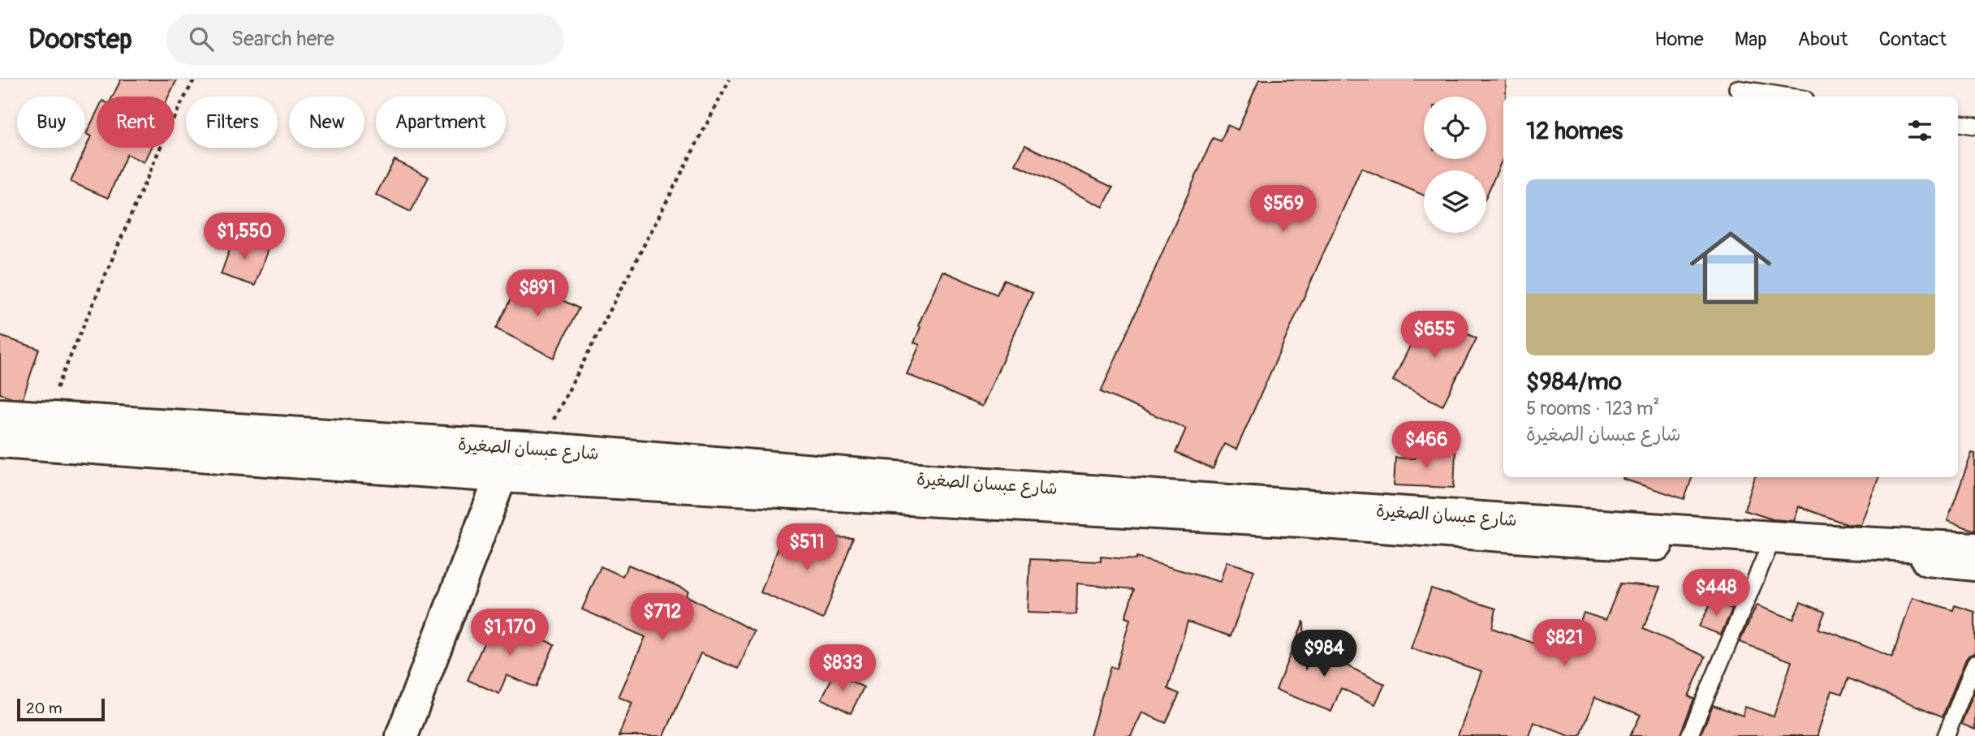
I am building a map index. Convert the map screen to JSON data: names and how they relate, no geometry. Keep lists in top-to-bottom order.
{
  "streets": {
    "street": ["شارع عبسان الصغيرة"]
  },
  "scale_bar": "20 m",
  "page": {
    "header": "Doorstep",
    "search": "Search here",
    "nav": [
      "Home",
      "Map",
      "About",
      "Contact"
    ],
    "chip": [
      "Buy",
      "Rent",
      "Filters",
      "New",
      "Apartment"
    ],
    "heading": "12 homes",
    "list": [
      {
        "name": "$984/mo",
        "note": "5 rooms · 123 m² · شارع عبسان الصغيرة"
      }
    ],
    "price": [
      "$569",
      "$1,550",
      "$891",
      "$655",
      "$466",
      "$511",
      "$448",
      "$712",
      "$1,170",
      "$821",
      "$984",
      "$833"
    ],
    "scale": "20 m"
  }
}
